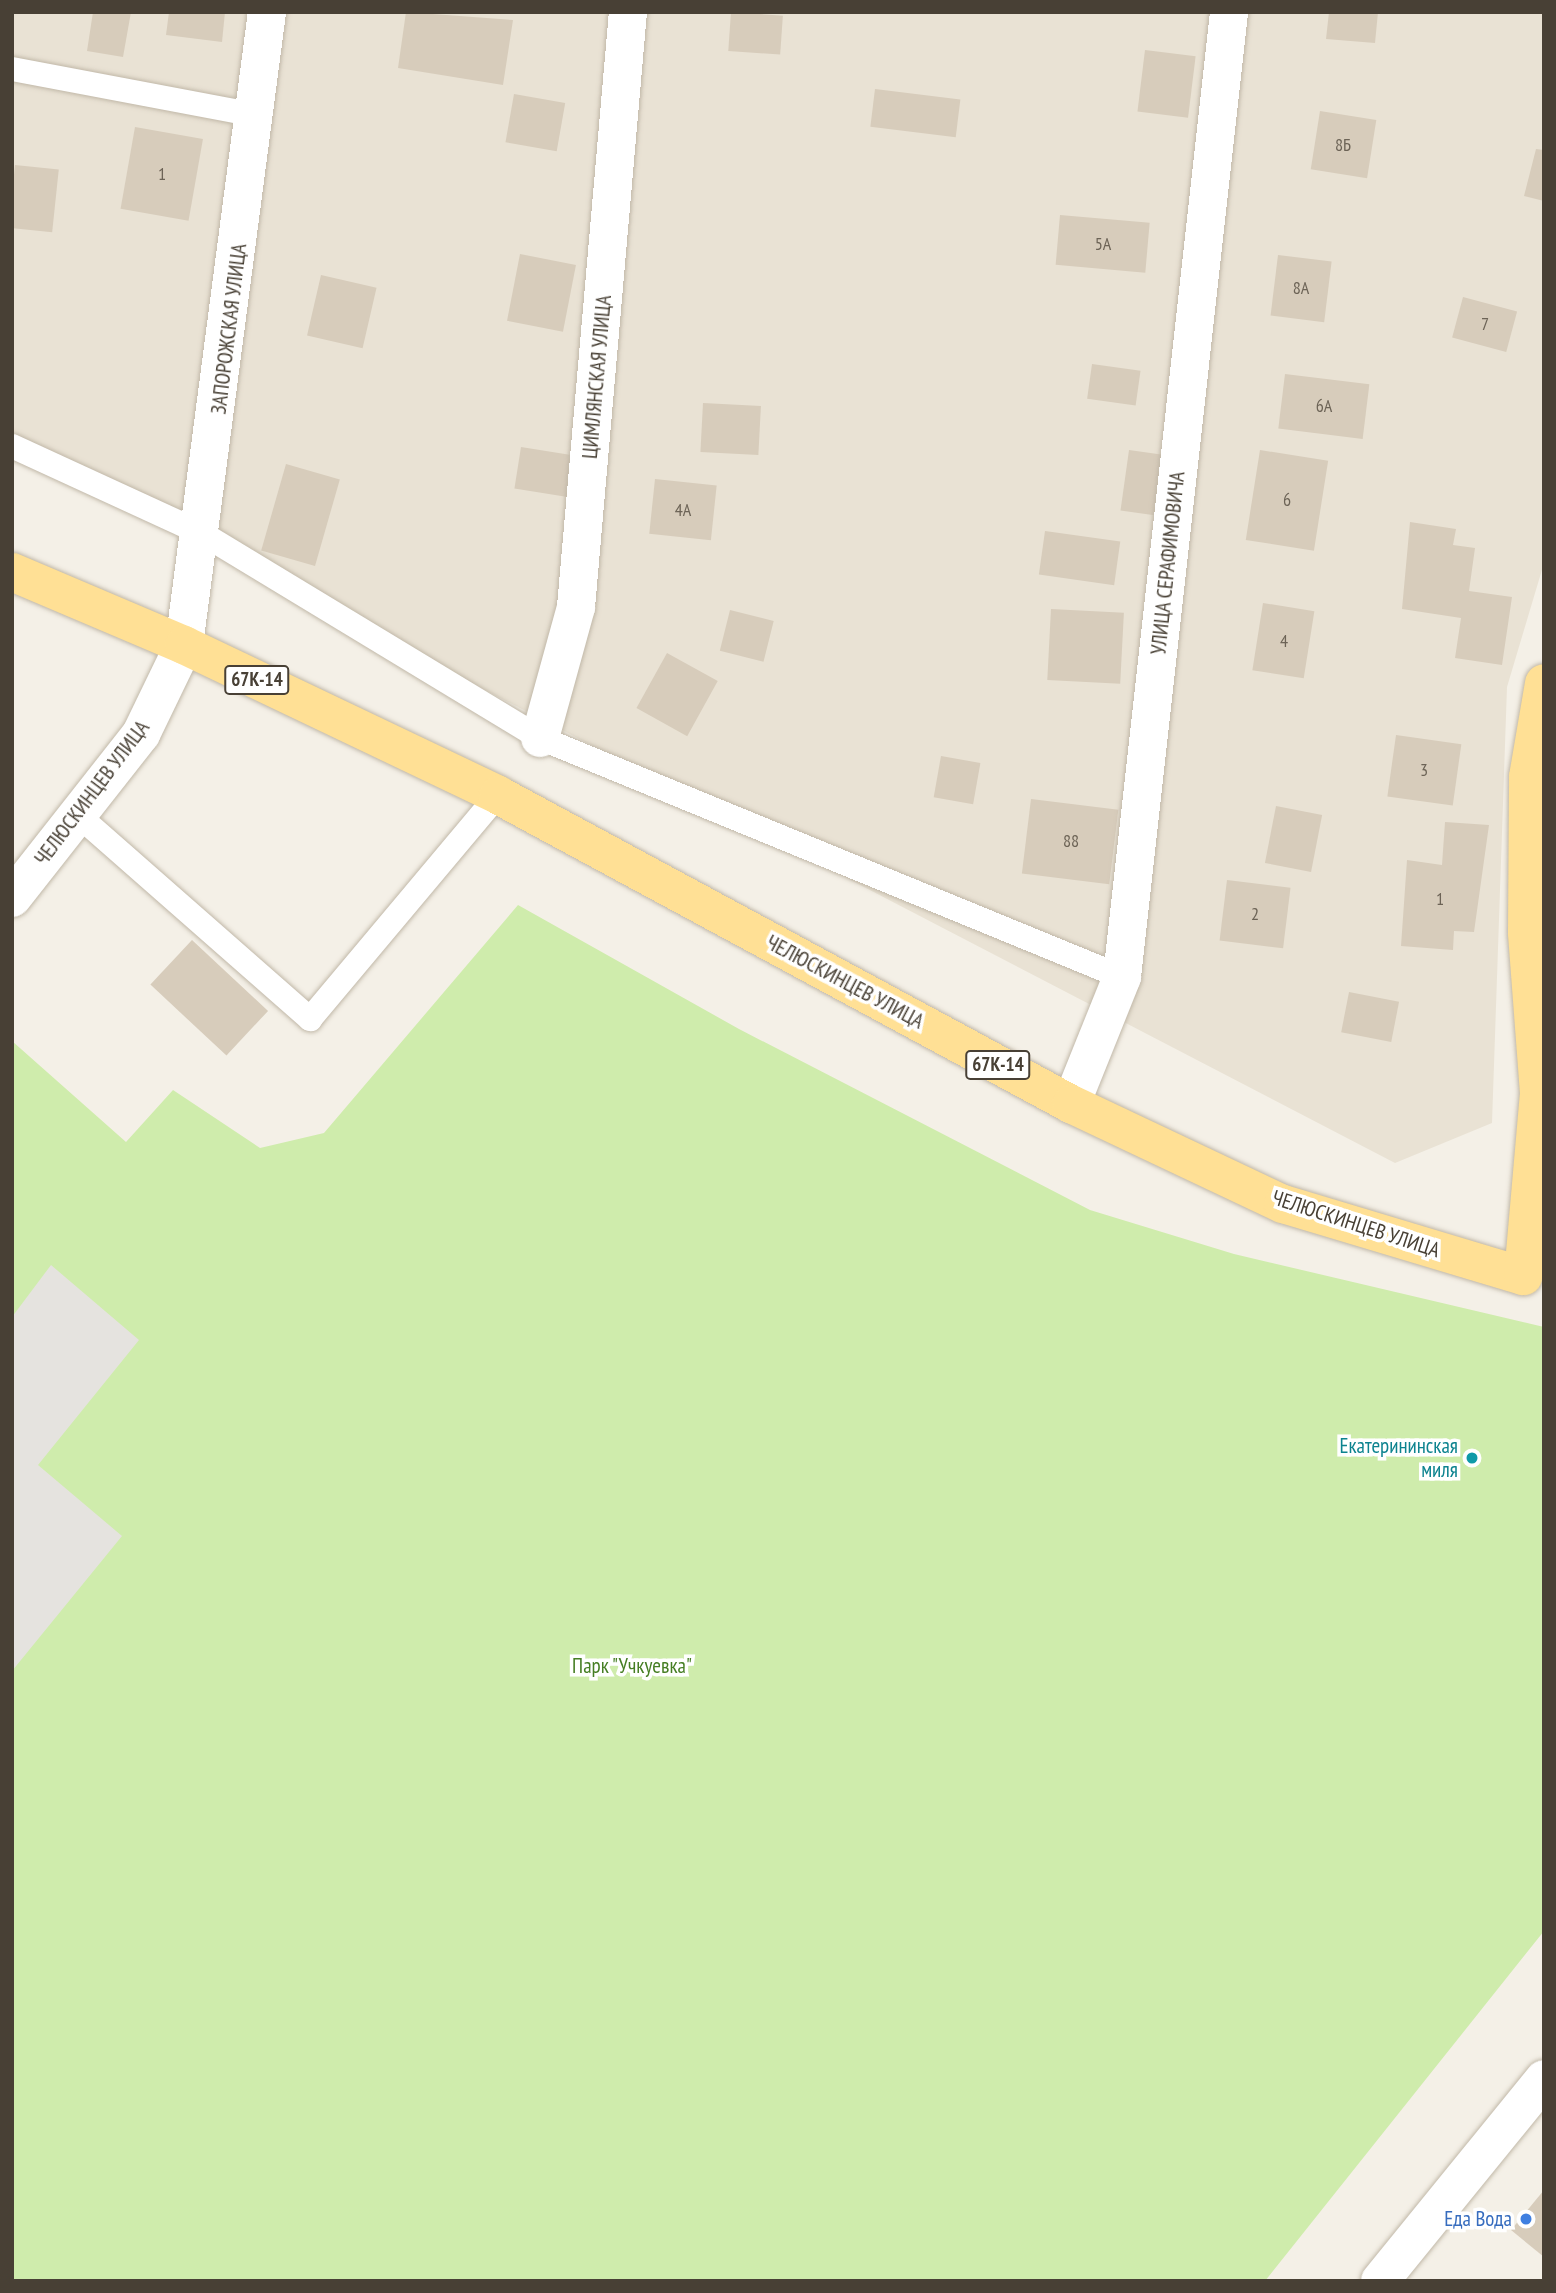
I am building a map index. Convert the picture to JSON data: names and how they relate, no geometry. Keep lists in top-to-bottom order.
{
  "streets": {
    "main road": ["67К-14", "ЧЕЛЮСКИНЦЕВ УЛИЦА"],
    "street": ["ЗАПОРОЖСКАЯ УЛИЦА", "ЦИМЛЯНСКАЯ УЛИЦА", "УЛИЦА СЕРАФИМОВИЧА"]
  },
  "crossings": [
    ["ЗАПОРОЖСКАЯ УЛИЦА", "ЧЕЛЮСКИНЦЕВ УЛИЦА"],
    ["УЛИЦА СЕРАФИМОВИЧА", "ЧЕЛЮСКИНЦЕВ УЛИЦА"]
  ],
  "parks": ["Парк \"Учкуевка\""],
  "places": ["Екатерининская миля", "Еда Вода"],
  "house_numbers": [
    "8Б",
    "1",
    "5А",
    "8А",
    "7",
    "6А",
    "6",
    "4А",
    "4",
    "3",
    "88",
    "1",
    "2"
  ]
}
